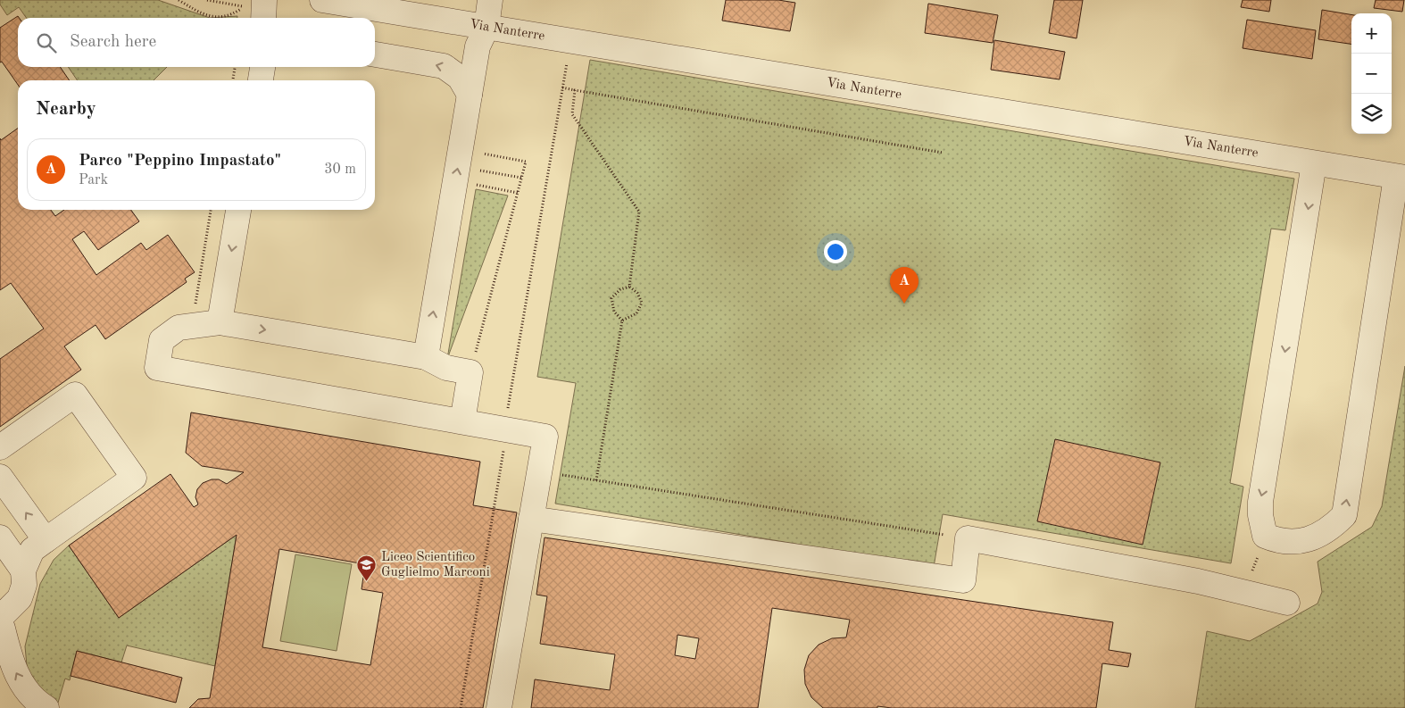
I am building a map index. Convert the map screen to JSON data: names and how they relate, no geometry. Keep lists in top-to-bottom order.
{
  "streets": {
    "street": ["Via Nanterre"]
  },
  "places": {
    "school or university": ["Liceo Scientifico Guglielmo Marconi"]
  },
  "page": {
    "map_buttons": ["+", "−"],
    "search": "Search here",
    "heading": "Nearby",
    "list": [
      {
        "mark": "A",
        "name": "Parco \"Peppino Impastato\"",
        "note": "Park",
        "value": "30 m"
      }
    ],
    "pins": "A"
  }
}
